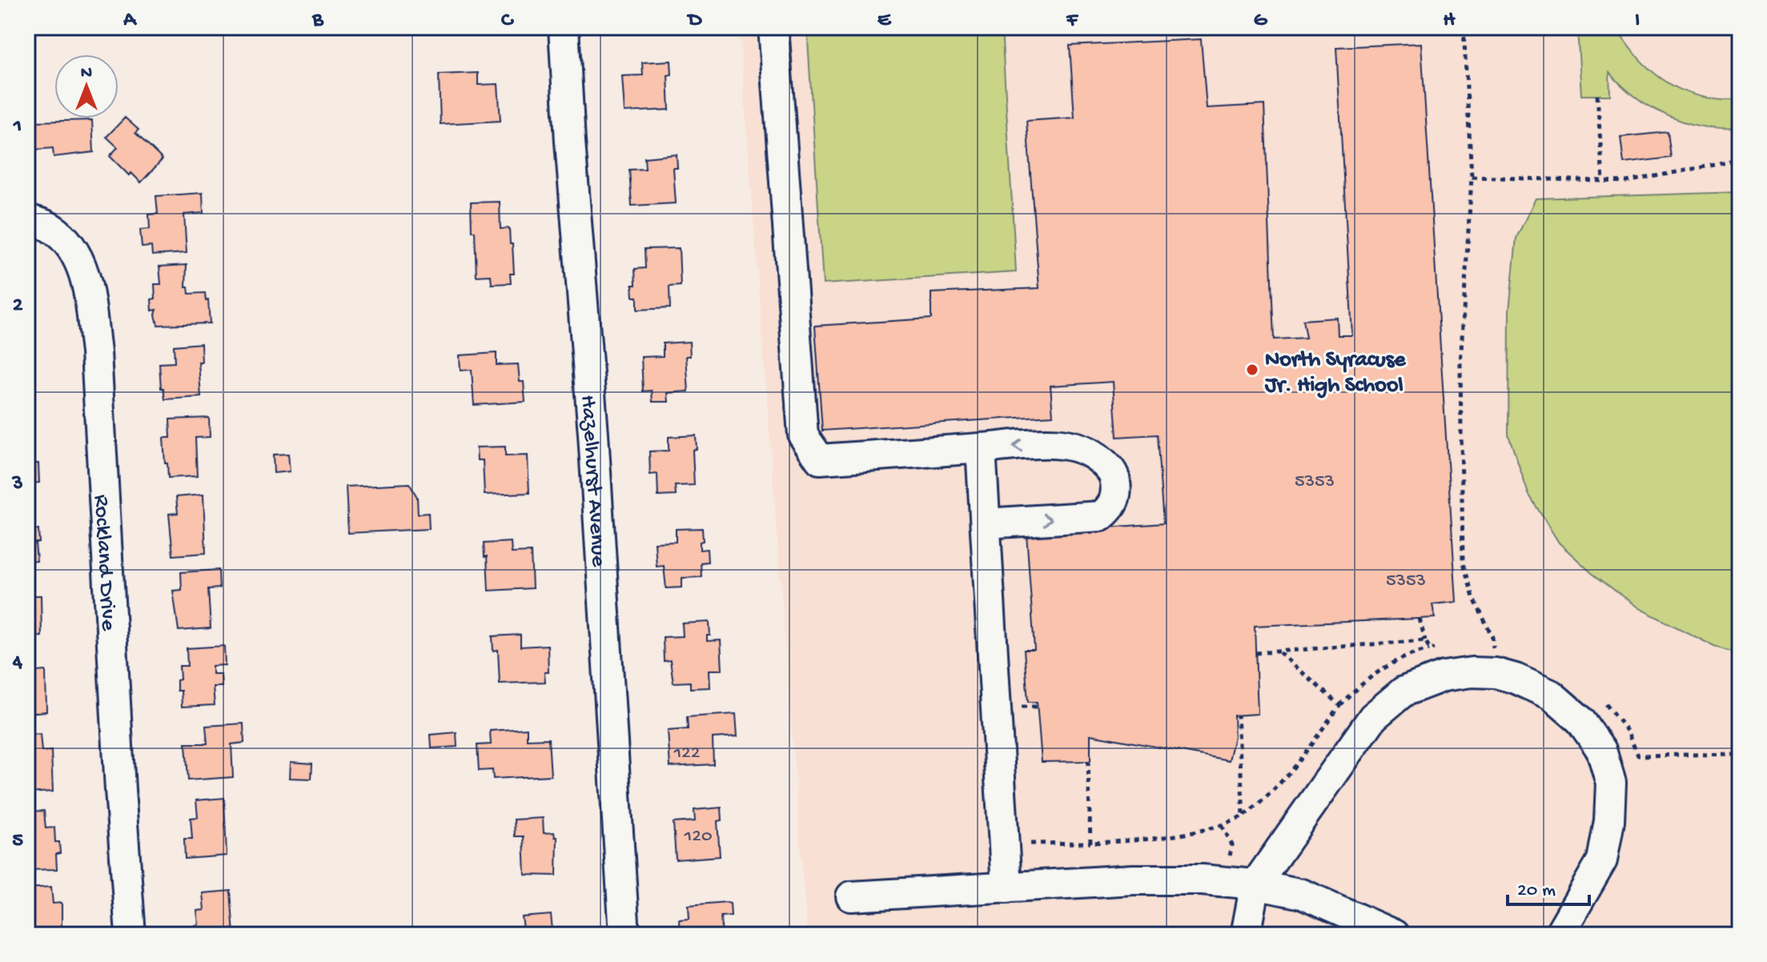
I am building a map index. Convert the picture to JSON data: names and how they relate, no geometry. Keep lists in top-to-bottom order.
{
  "streets": {
    "street": ["Hazelhurst Avenue", "Rockland Drive"]
  },
  "places": ["North Syracuse Jr. High School"],
  "house_numbers": [
    "5353",
    "5353",
    "122",
    "120"
  ],
  "scale_bar": "20 m",
  "north": "top",
  "grid": {
    "columns": [
      "A",
      "B",
      "C",
      "D",
      "E",
      "F",
      "G",
      "H",
      "I"
    ],
    "rows": [
      "1",
      "2",
      "3",
      "4",
      "5"
    ]
  }
}
